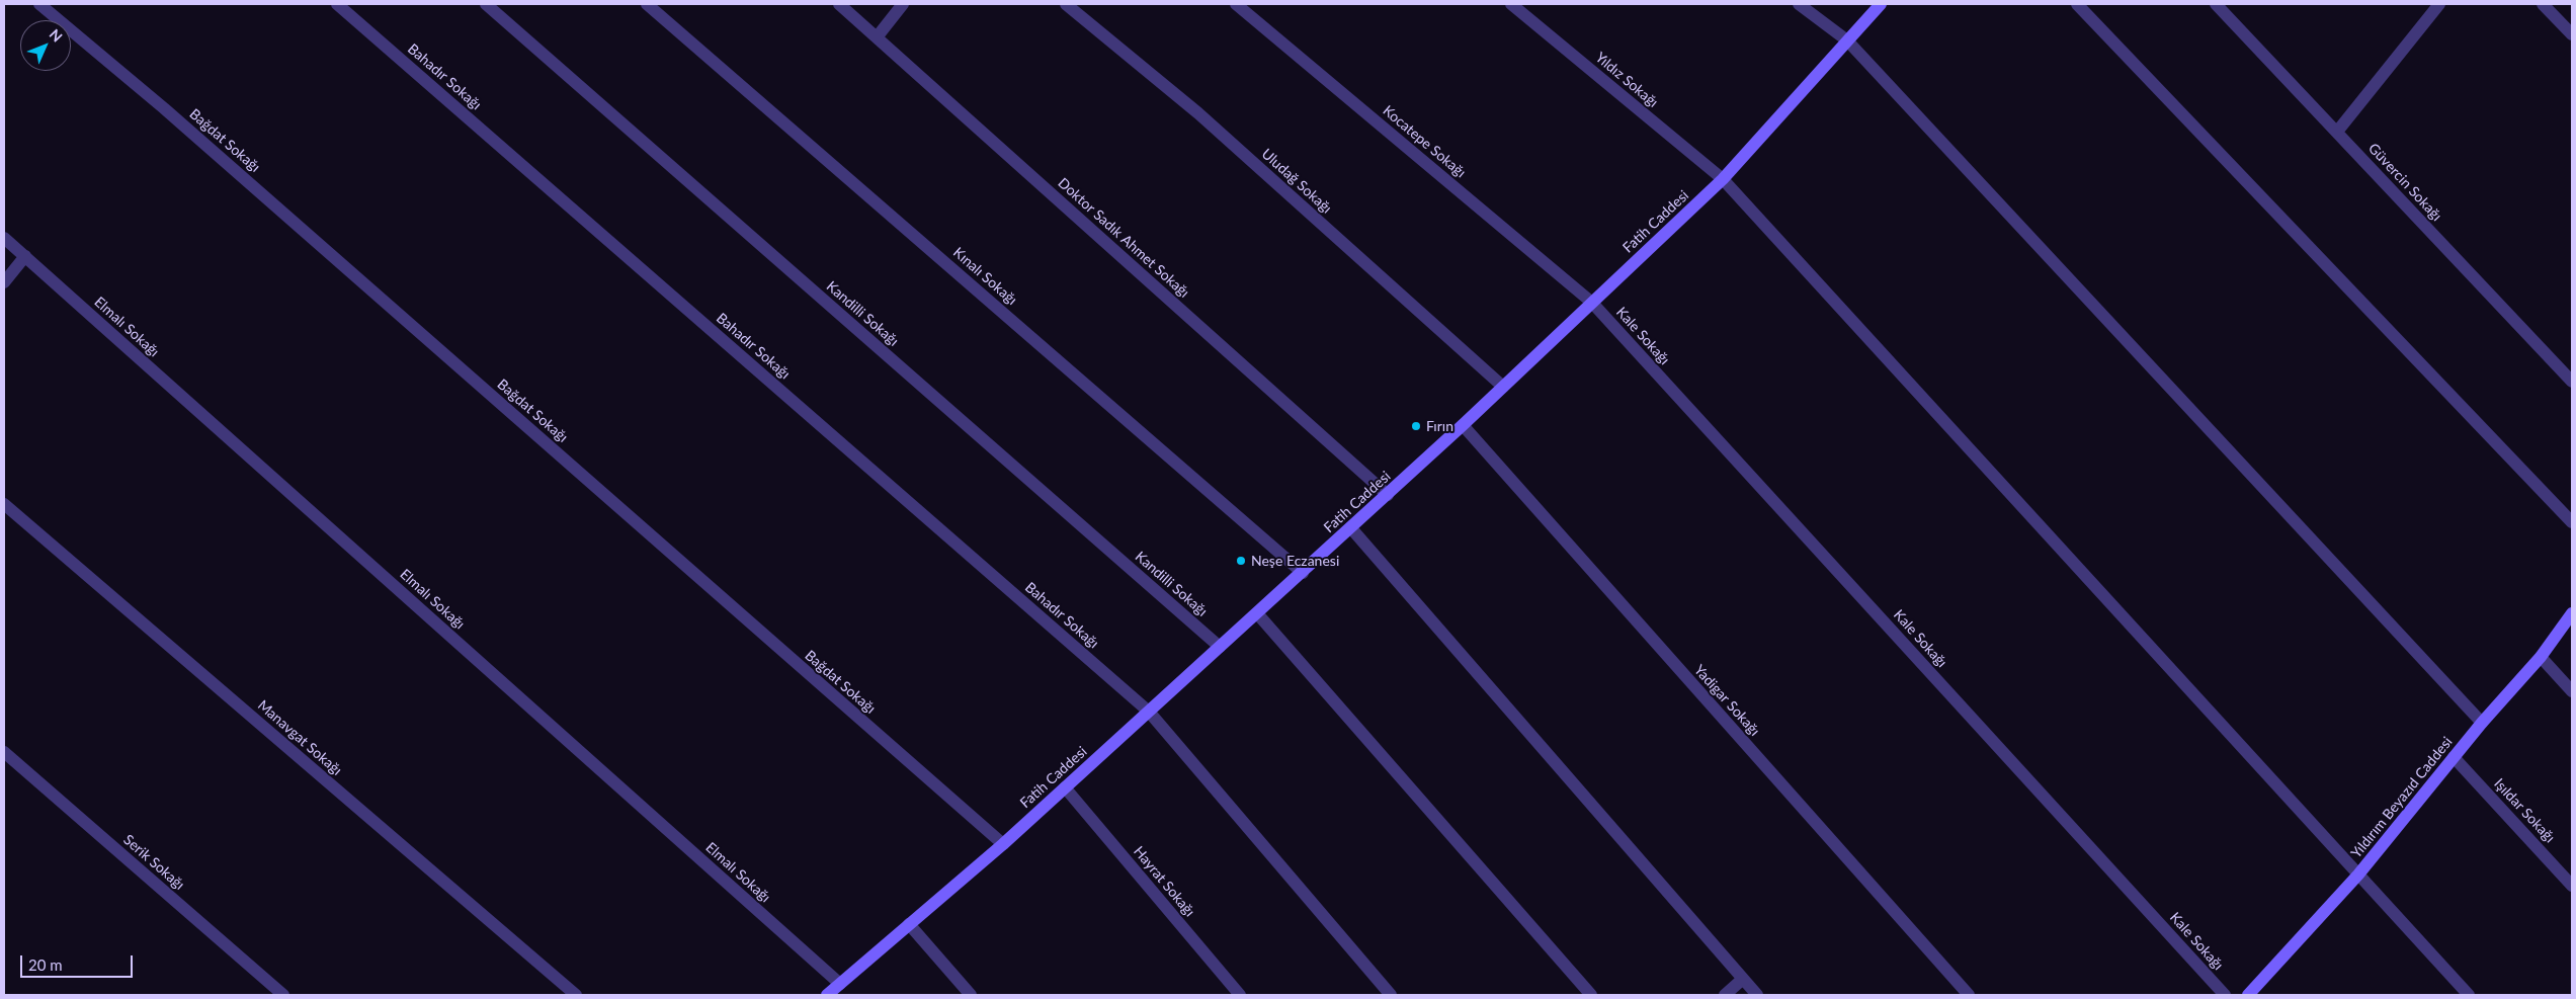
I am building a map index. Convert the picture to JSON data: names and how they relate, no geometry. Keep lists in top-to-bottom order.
{
  "streets": {
    "main road": ["Fatih Caddesi", "Yıldırım Beyazıd Caddesi"],
    "street": [
      "Bahadır Sokağı",
      "Yıldız Sokağı",
      "Bağdat Sokağı",
      "Kocatepe Sokağı",
      "Uludağ Sokağı",
      "Güvercin Sokağı",
      "Doktor Sadık Ahmet Sokağı",
      "Kınalı Sokağı",
      "Kandilli Sokağı",
      "Elmalı Sokağı",
      "Kale Sokağı",
      "Yadigar Sokağı",
      "Manavgat Sokağı",
      "Işıldar Sokağı",
      "Serik Sokağı",
      "Hayrat Sokağı"
    ]
  },
  "crossings": [
    ["Bahadır Sokağı", "Fatih Caddesi"],
    ["Yıldız Sokağı", "Fatih Caddesi"],
    ["Yıldız Sokağı", "Yıldırım Beyazıd Caddesi"],
    ["Bağdat Sokağı", "Fatih Caddesi"],
    ["Kocatepe Sokağı", "Fatih Caddesi"],
    ["Kocatepe Sokağı", "Kale Sokağı"],
    ["Uludağ Sokağı", "Fatih Caddesi"],
    ["Fatih Caddesi", "Doktor Sadık Ahmet Sokağı"],
    ["Fatih Caddesi", "Kınalı Sokağı"],
    ["Fatih Caddesi", "Kandilli Sokağı"],
    ["Fatih Caddesi", "Elmalı Sokağı"],
    ["Fatih Caddesi", "Kale Sokağı"],
    ["Fatih Caddesi", "Yadigar Sokağı"],
    ["Fatih Caddesi", "Hayrat Sokağı"],
    ["Yıldırım Beyazıd Caddesi", "Işıldar Sokağı"]
  ],
  "places": ["Fırın", "Neşe Eczanesi"],
  "scale_bar": "20 m",
  "north": "top right"
}
